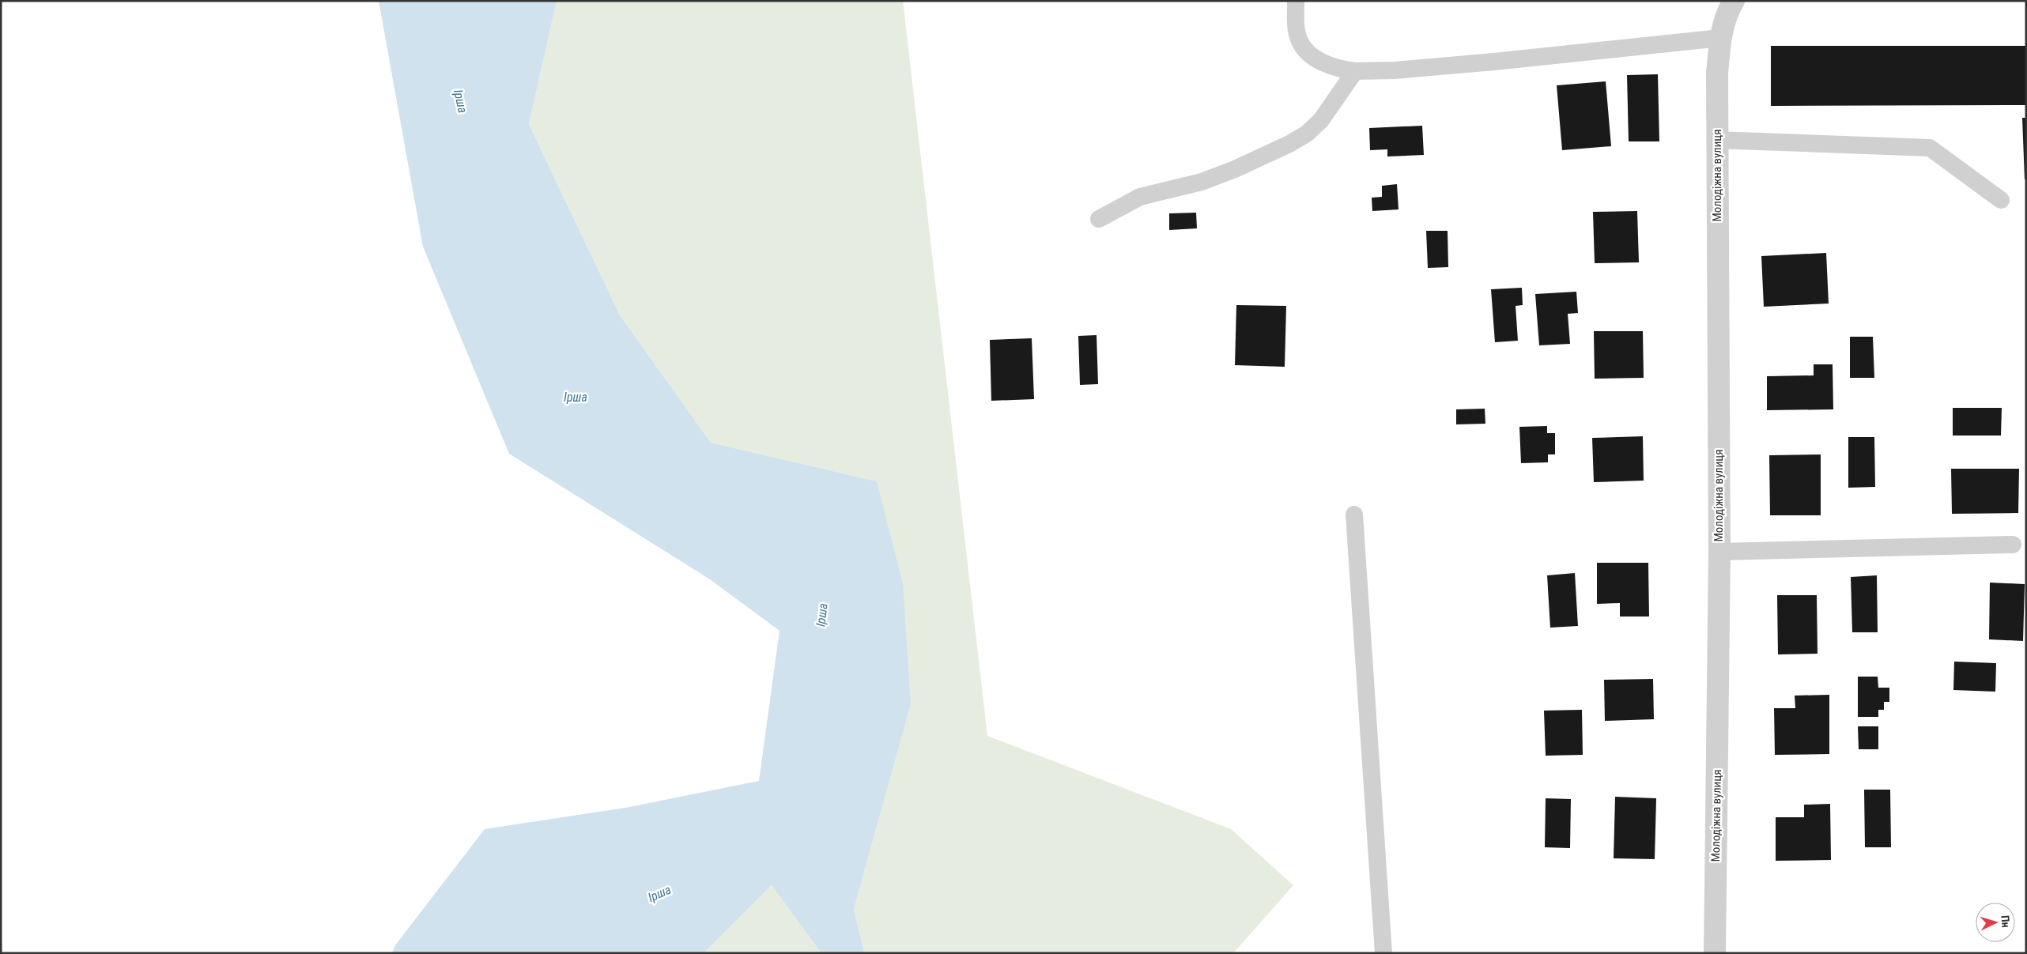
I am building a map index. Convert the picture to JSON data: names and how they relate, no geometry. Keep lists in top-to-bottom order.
{
  "streets": {
    "street": ["Молодіжна вулиця"]
  },
  "water": ["Ірша"],
  "north": "right"
}
